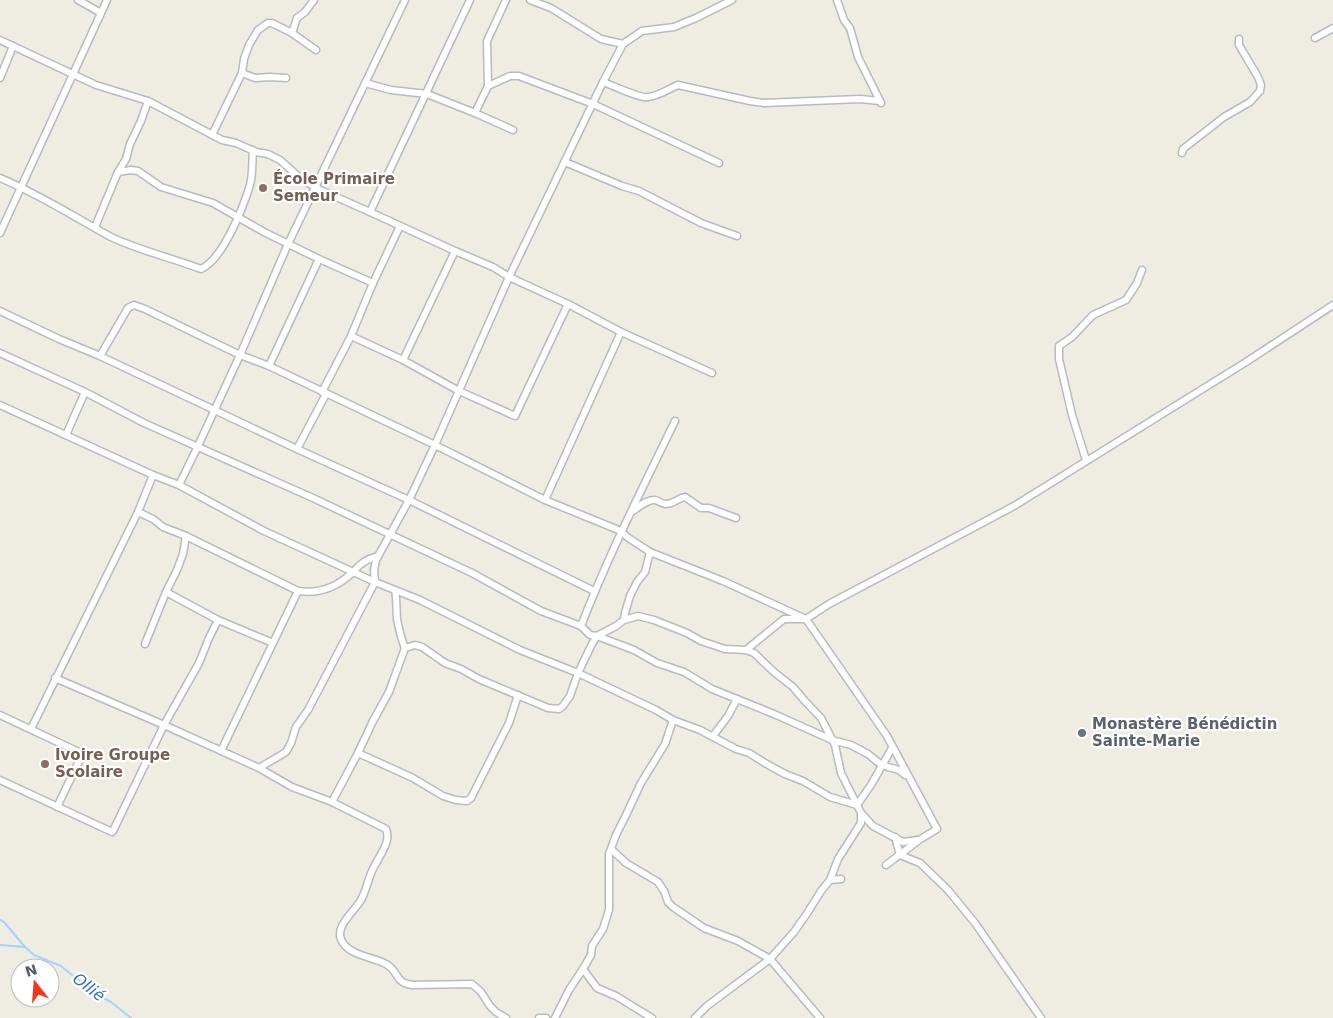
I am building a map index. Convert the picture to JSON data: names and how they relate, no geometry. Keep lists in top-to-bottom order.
{
  "water": ["Ollié"],
  "places": ["École Primaire Semeur", "Monastère Bénédictin Sainte-Marie", "Ivoire Groupe Scolaire"],
  "north": "top"
}
